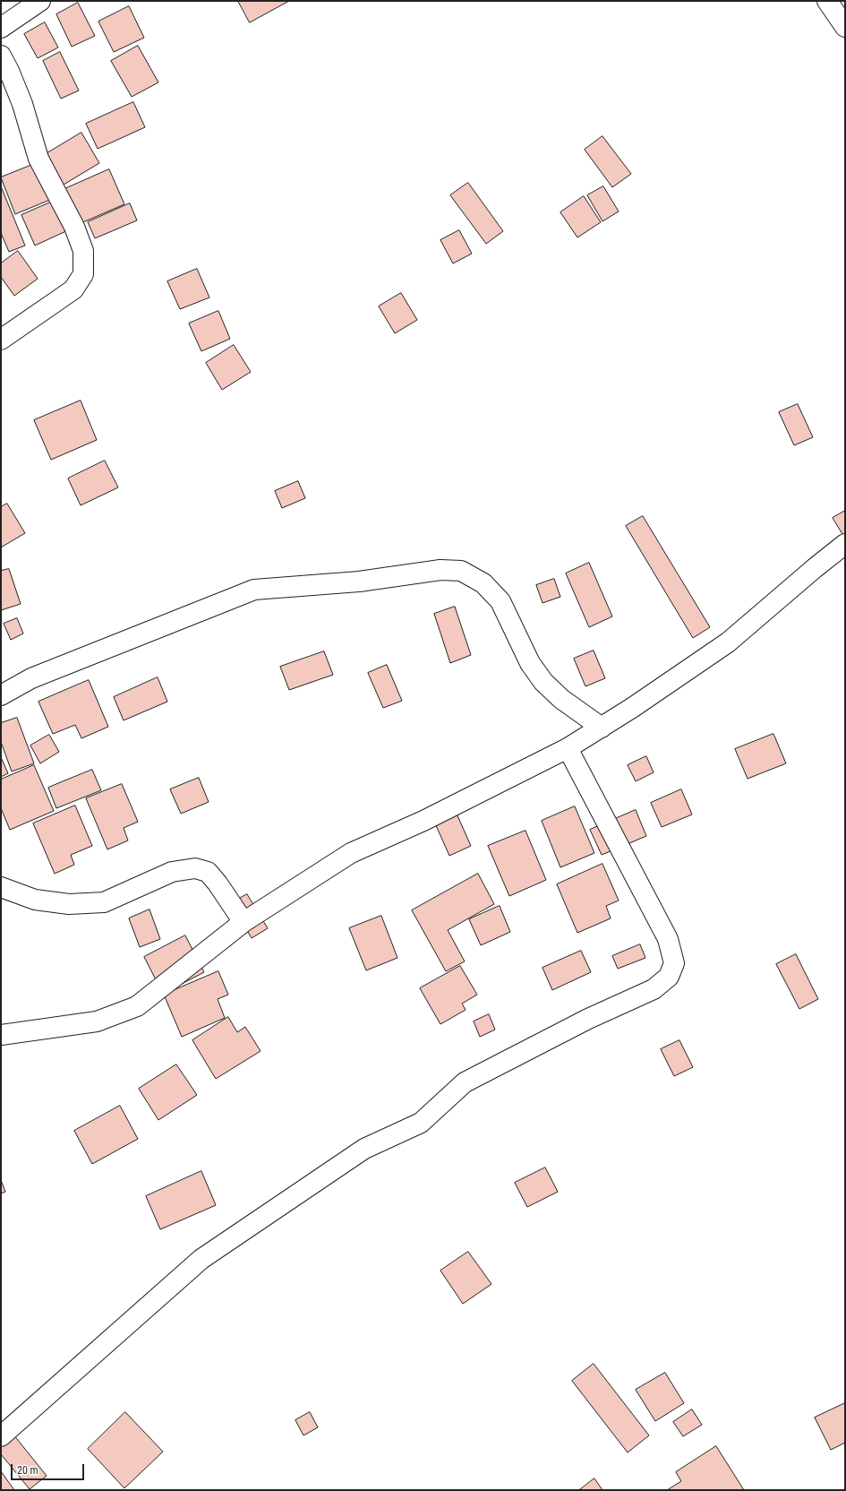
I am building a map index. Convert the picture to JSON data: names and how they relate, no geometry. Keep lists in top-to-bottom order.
{
  "scale_bar": "20 m"
}
